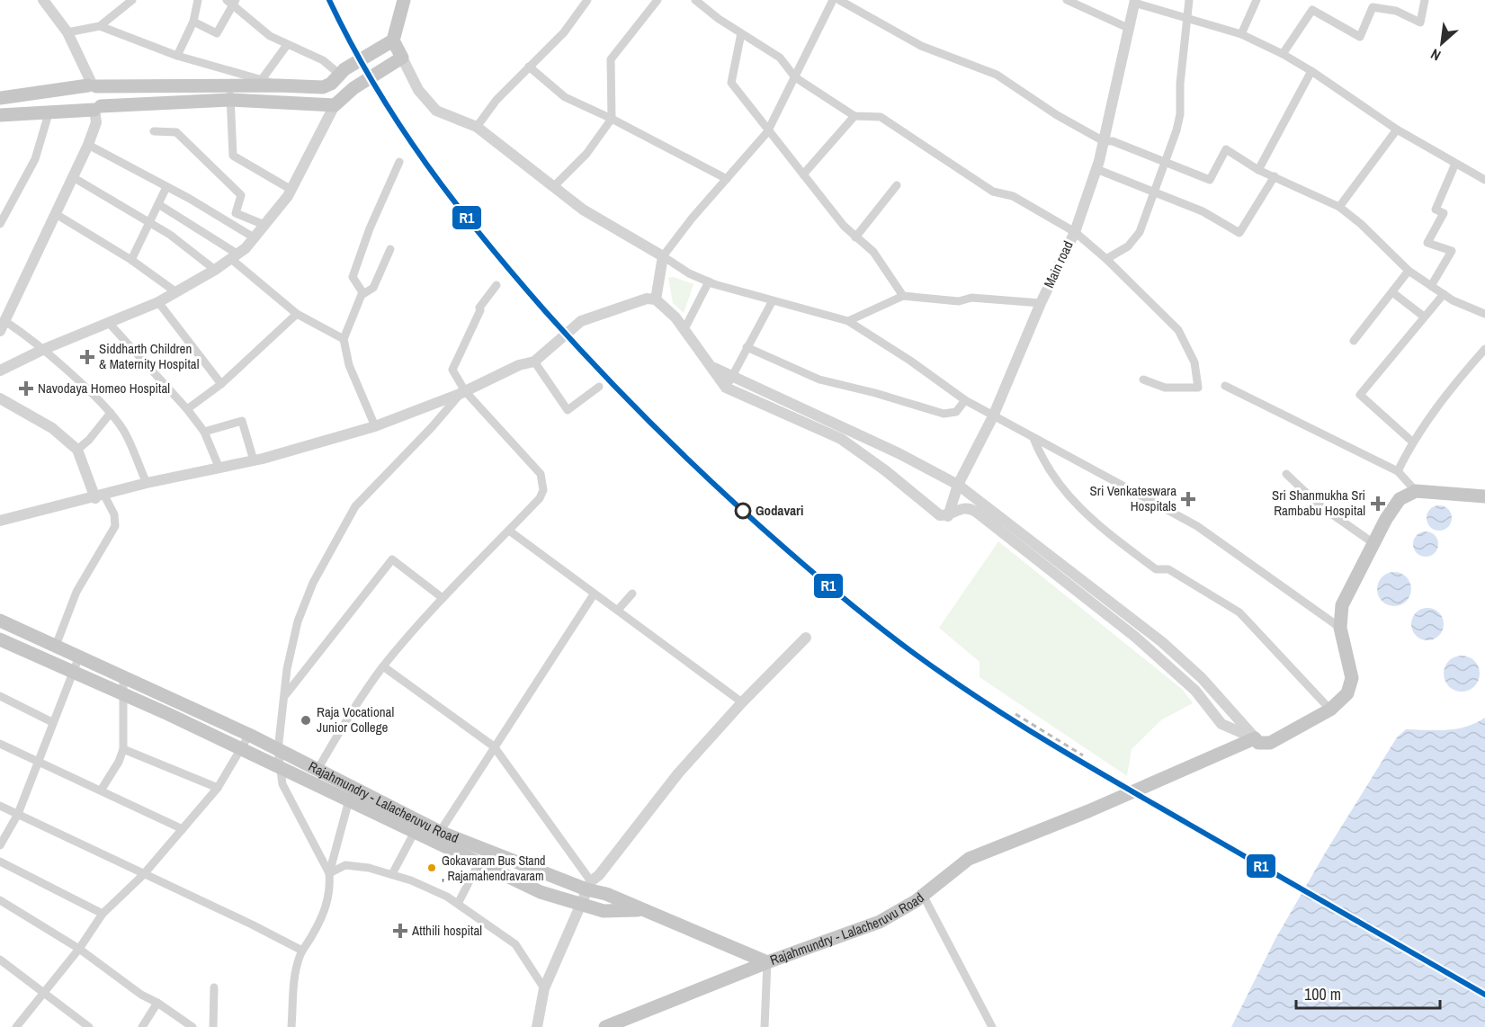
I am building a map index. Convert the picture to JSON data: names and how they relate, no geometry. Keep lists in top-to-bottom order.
{
  "streets": {
    "main road": ["Rajahmundry - Lalacheruvu Road"],
    "street": ["Main road"]
  },
  "places": {
    "health": [
      "Siddharth Children & Maternity Hospital",
      "Navodaya Homeo Hospital",
      "Sri Venkateswara Hospitals",
      "Sri Shanmukha Sri Rambabu Hospital",
      "Atthili hospital"
    ],
    "other": ["Godavari", "Raja Vocational Junior College", "Gokavaram Bus Stand , Rajamahendravaram"]
  },
  "lines": ["transit line R1"],
  "scale_bar": "100 m",
  "north": "bottom left"
}
